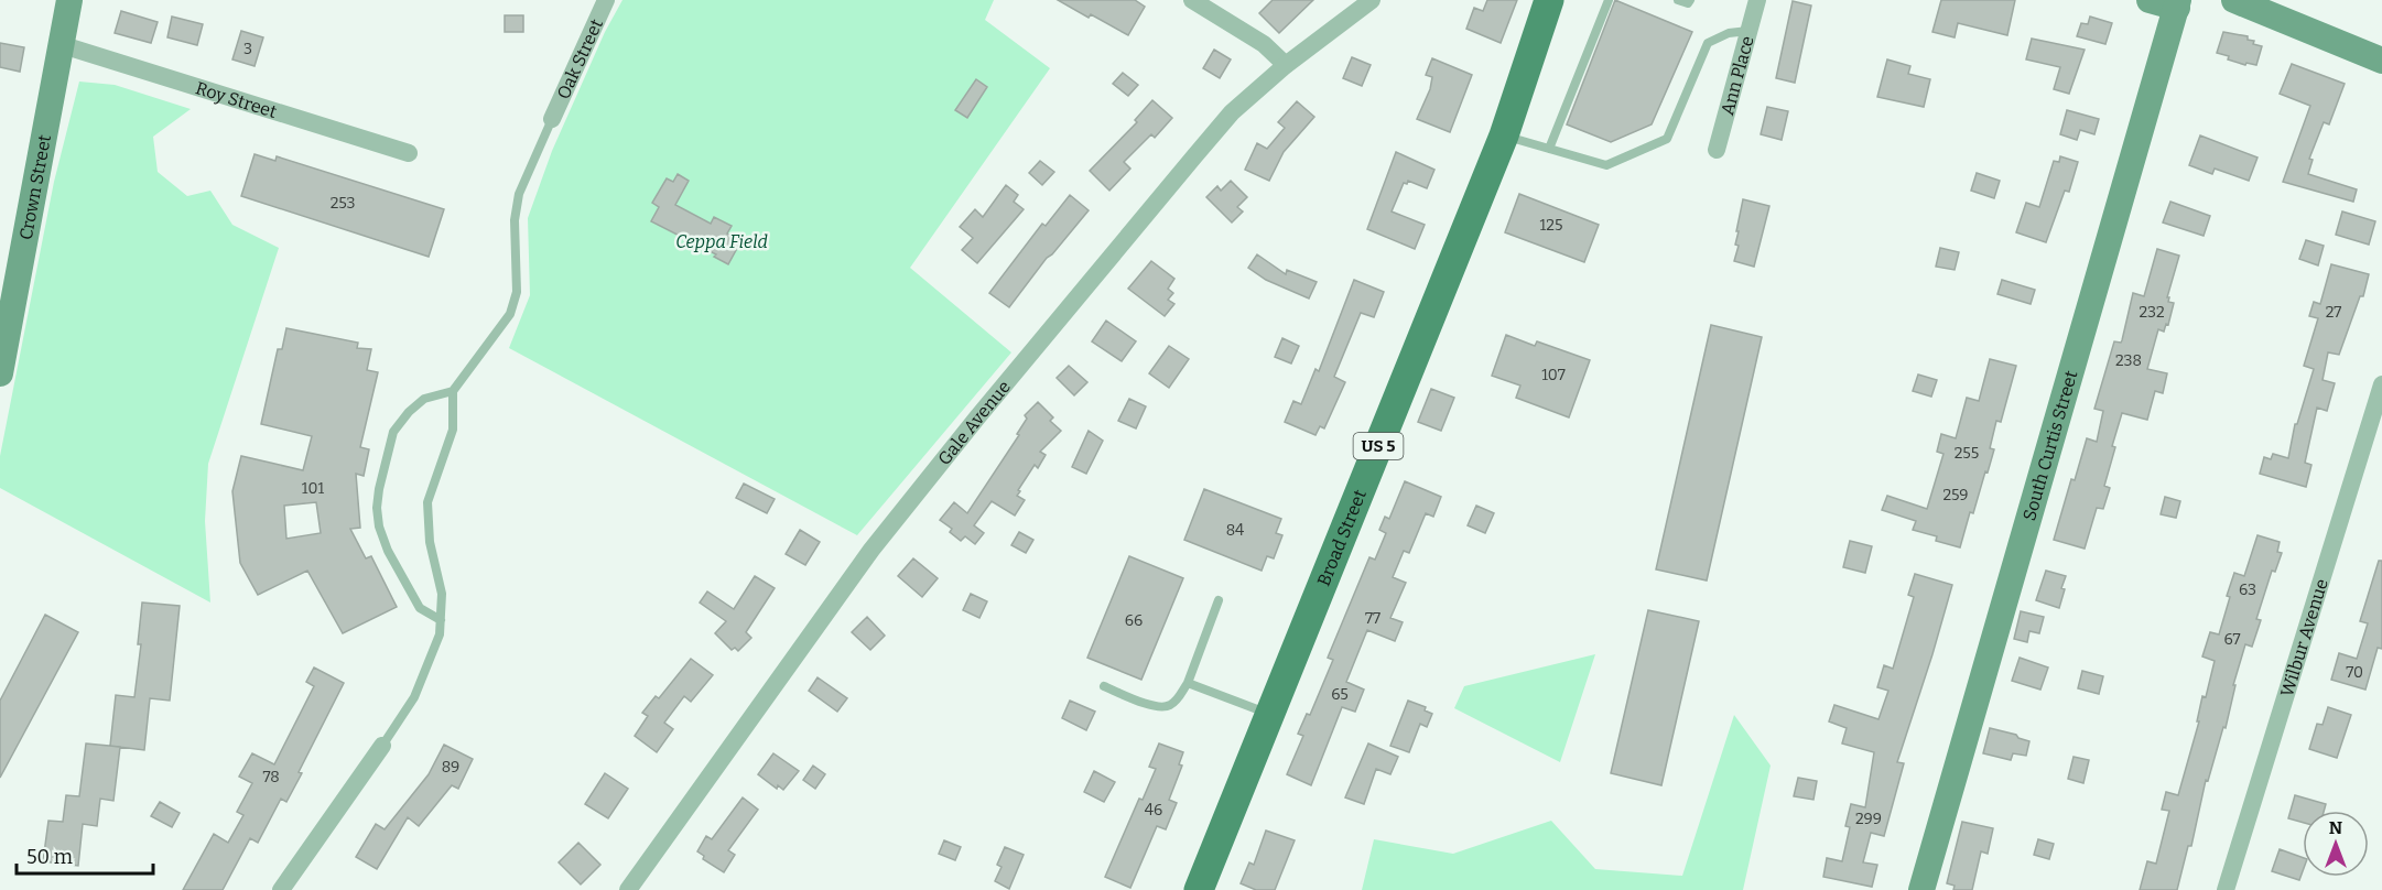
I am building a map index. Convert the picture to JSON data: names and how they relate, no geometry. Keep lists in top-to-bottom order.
{
  "streets": {
    "main road": ["US 5", "Broad Street"],
    "street": [
      "Oak Street",
      "Ann Place",
      "Roy Street",
      "Crown Street",
      "Gale Avenue",
      "South Curtis Street",
      "Wilbur Avenue"
    ]
  },
  "crossings": [
    ["Roy Street", "Crown Street"]
  ],
  "parks": ["Ceppa Field"],
  "house_numbers": [
    "3",
    "253",
    "125",
    "232",
    "27",
    "238",
    "107",
    "255",
    "101",
    "259",
    "84",
    "63",
    "77",
    "66",
    "67",
    "70",
    "65",
    "89",
    "78",
    "46",
    "299"
  ],
  "scale_bar": "50 m",
  "north": "top"
}
